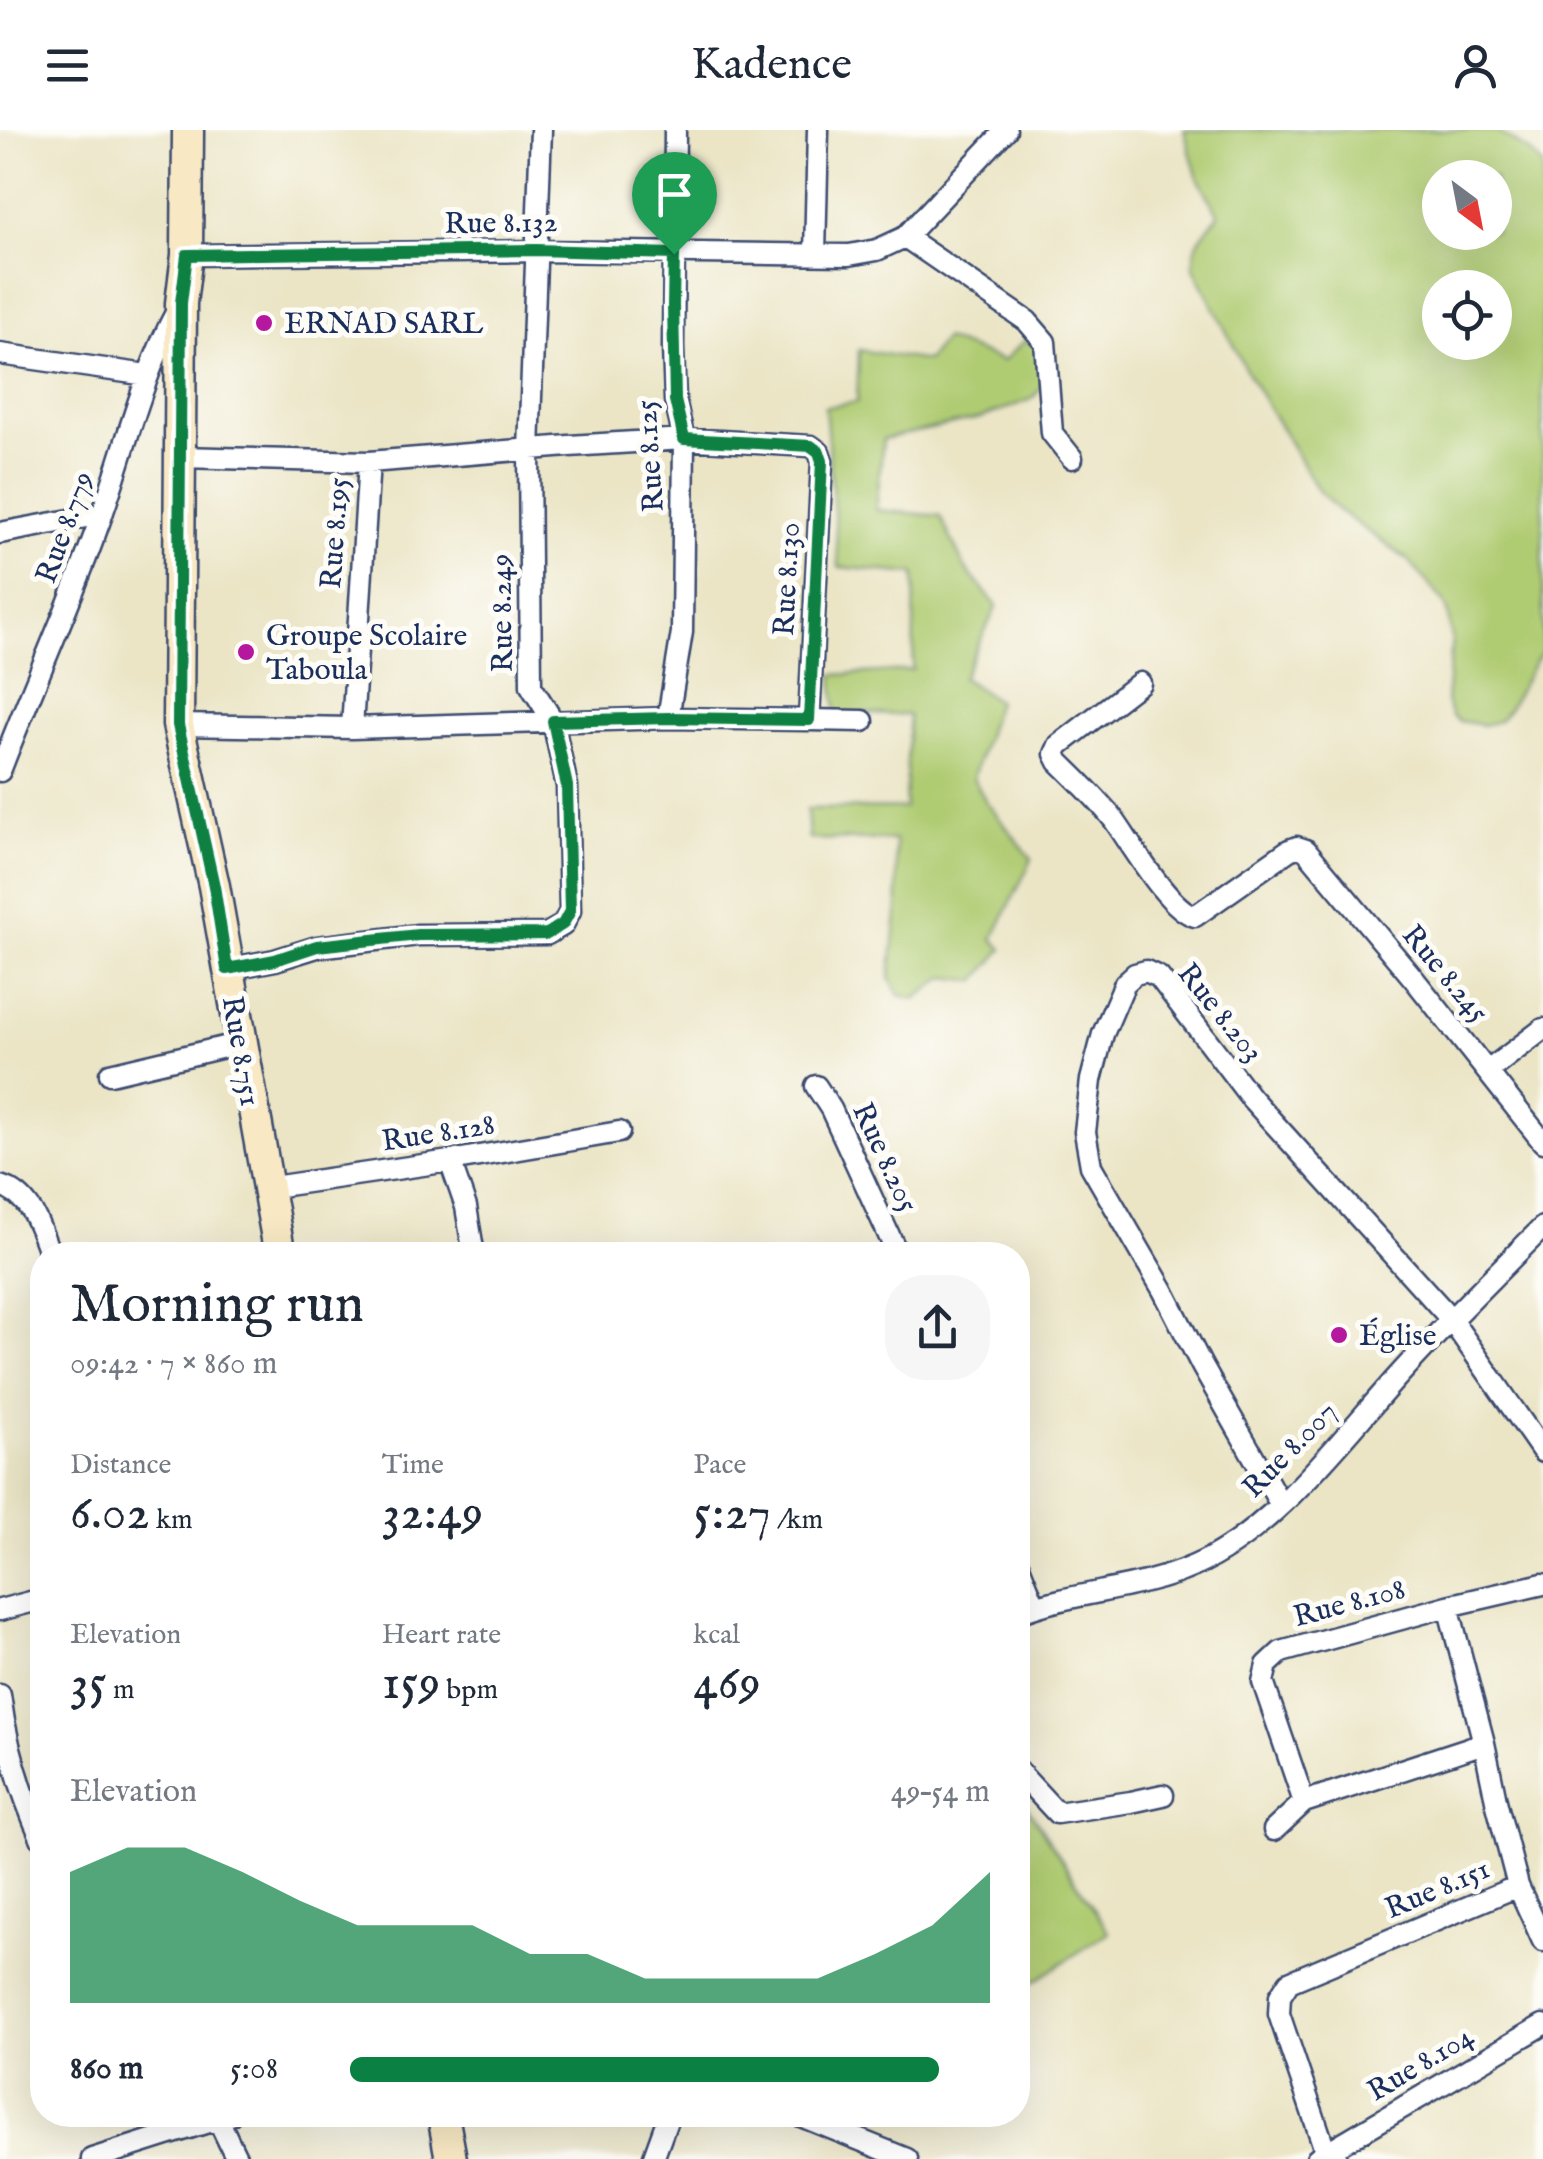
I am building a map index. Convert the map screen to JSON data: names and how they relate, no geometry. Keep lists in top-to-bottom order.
{
  "streets": {
    "main road": ["Rue 8.751"],
    "street": [
      "Rue 8.132",
      "Rue 8.125",
      "Rue 8.779",
      "Rue 8.195",
      "Rue 8.130",
      "Rue 8.249",
      "Rue 8.245",
      "Rue 8.203",
      "Rue 8.128",
      "Rue 8.205",
      "Rue 8.007",
      "Rue 8.108",
      "Rue 8.151",
      "Rue 8.104"
    ]
  },
  "crossings": [
    ["Rue 8.132", "Rue 8.125"],
    ["Rue 8.132", "Rue 8.249"],
    ["Rue 8.132", "Rue 8.751"],
    ["Rue 8.125", "Rue 8.130"],
    ["Rue 8.779", "Rue 8.751"],
    ["Rue 8.195", "Rue 8.130"],
    ["Rue 8.130", "Rue 8.249"],
    ["Rue 8.130", "Rue 8.751"],
    ["Rue 8.249", "Rue 8.751"],
    ["Rue 8.203", "Rue 8.007"],
    ["Rue 8.751", "Rue 8.128"],
    ["Rue 8.108", "Rue 8.151"],
    ["Rue 8.151", "Rue 8.104"]
  ],
  "places": ["ERNAD SARL", "Groupe Scolaire Taboula", "Église"],
  "north": "bottom right",
  "page": {
    "header": "Kadence",
    "heading": ["Morning run", "09:42 · 7 × 860 m"],
    "stats": [
      ["Distance", "6.02 km"],
      ["Time", "32:49"],
      ["Pace", "5:27 /km"],
      ["Elevation", "35 m"],
      ["Heart rate", "159 bpm"],
      ["kcal", "469"]
    ],
    "chart": ["Elevation", "49–54 m"],
    "list": [
      {
        "name": "860 m",
        "note": "5:08"
      }
    ]
  }
}
